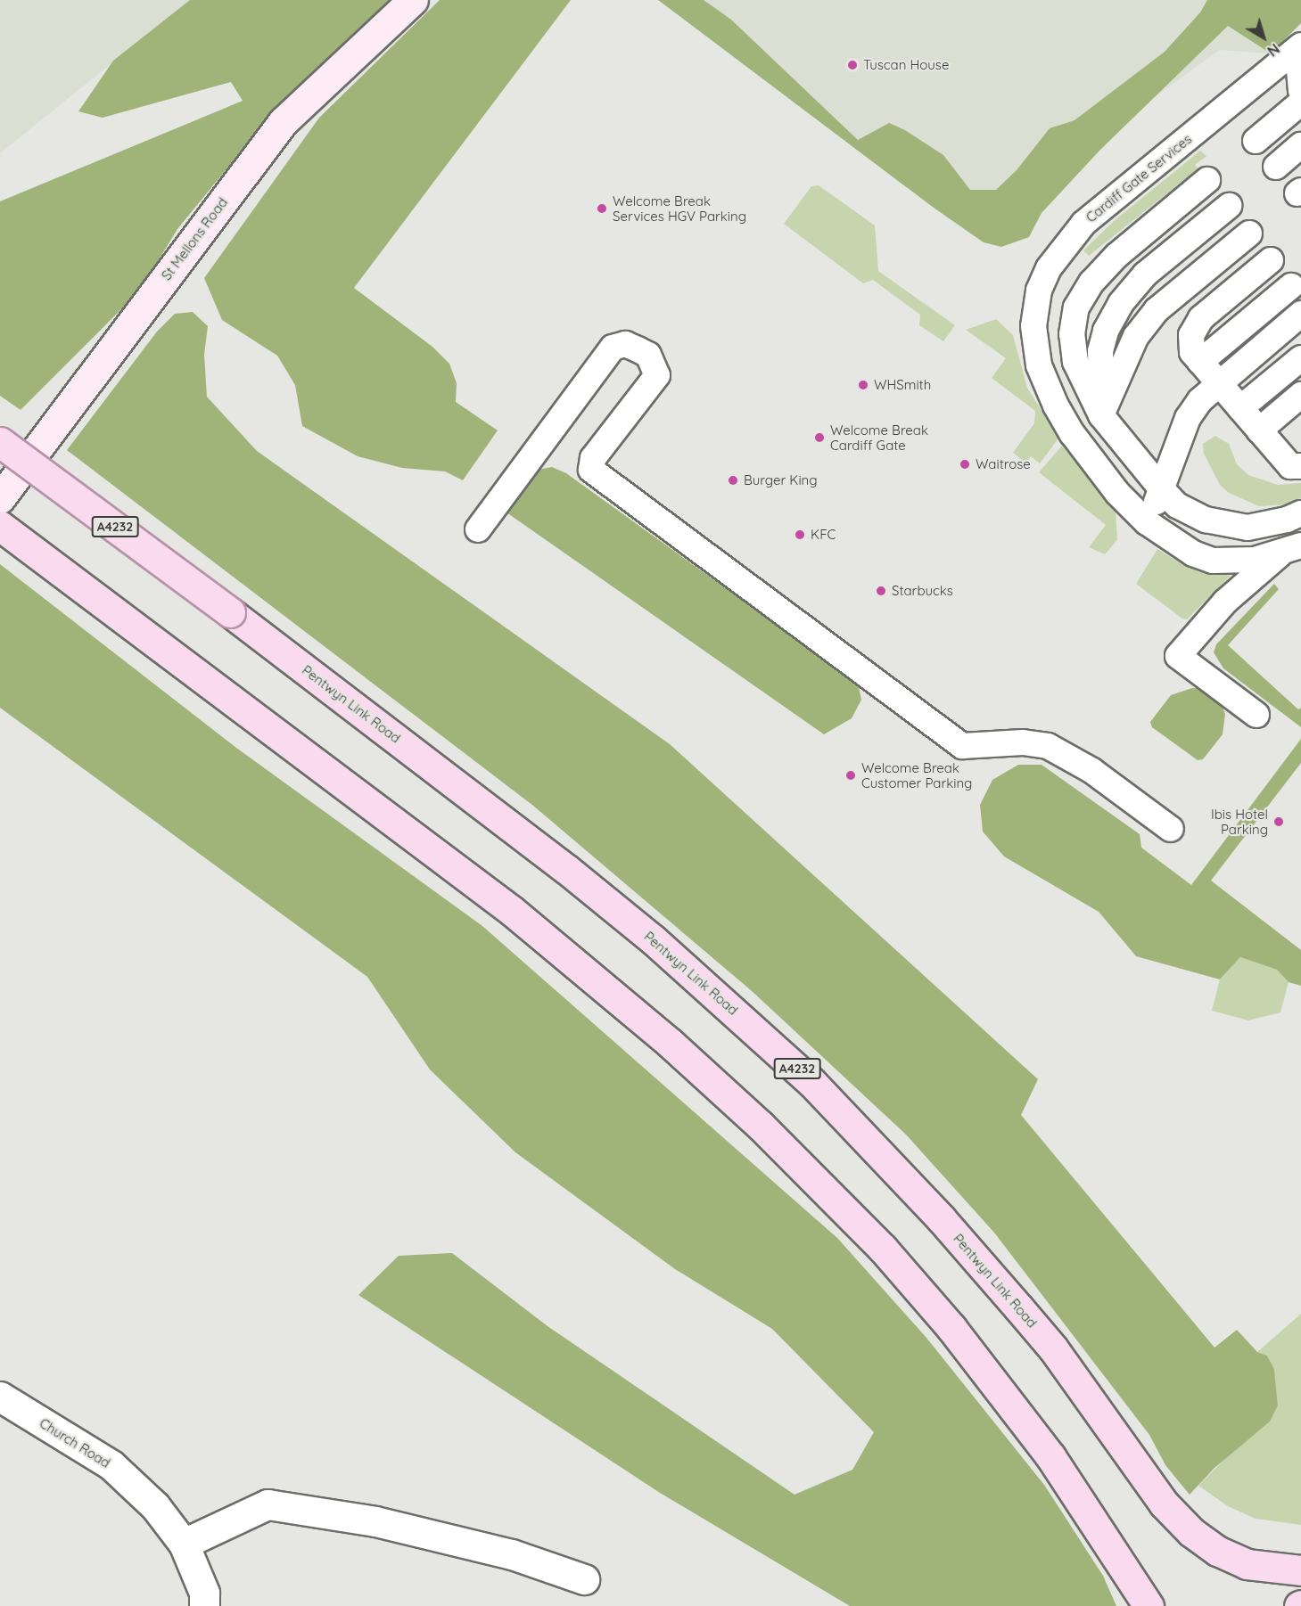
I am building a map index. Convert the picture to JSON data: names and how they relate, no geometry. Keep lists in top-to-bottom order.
{
  "streets": {
    "main road": ["St Mellons Road", "A4232", "Pentwyn Link Road"],
    "street": ["Church Road"],
    "lane": ["Cardiff Gate Services"]
  },
  "places": [
    "Tuscan House",
    "Welcome Break Services HGV Parking",
    "WHSmith",
    "Welcome Break Cardiff Gate",
    "Waitrose",
    "Burger King",
    "KFC",
    "Starbucks",
    "Welcome Break Customer Parking",
    "Ibis Hotel Parking"
  ],
  "north": "bottom right"
}
